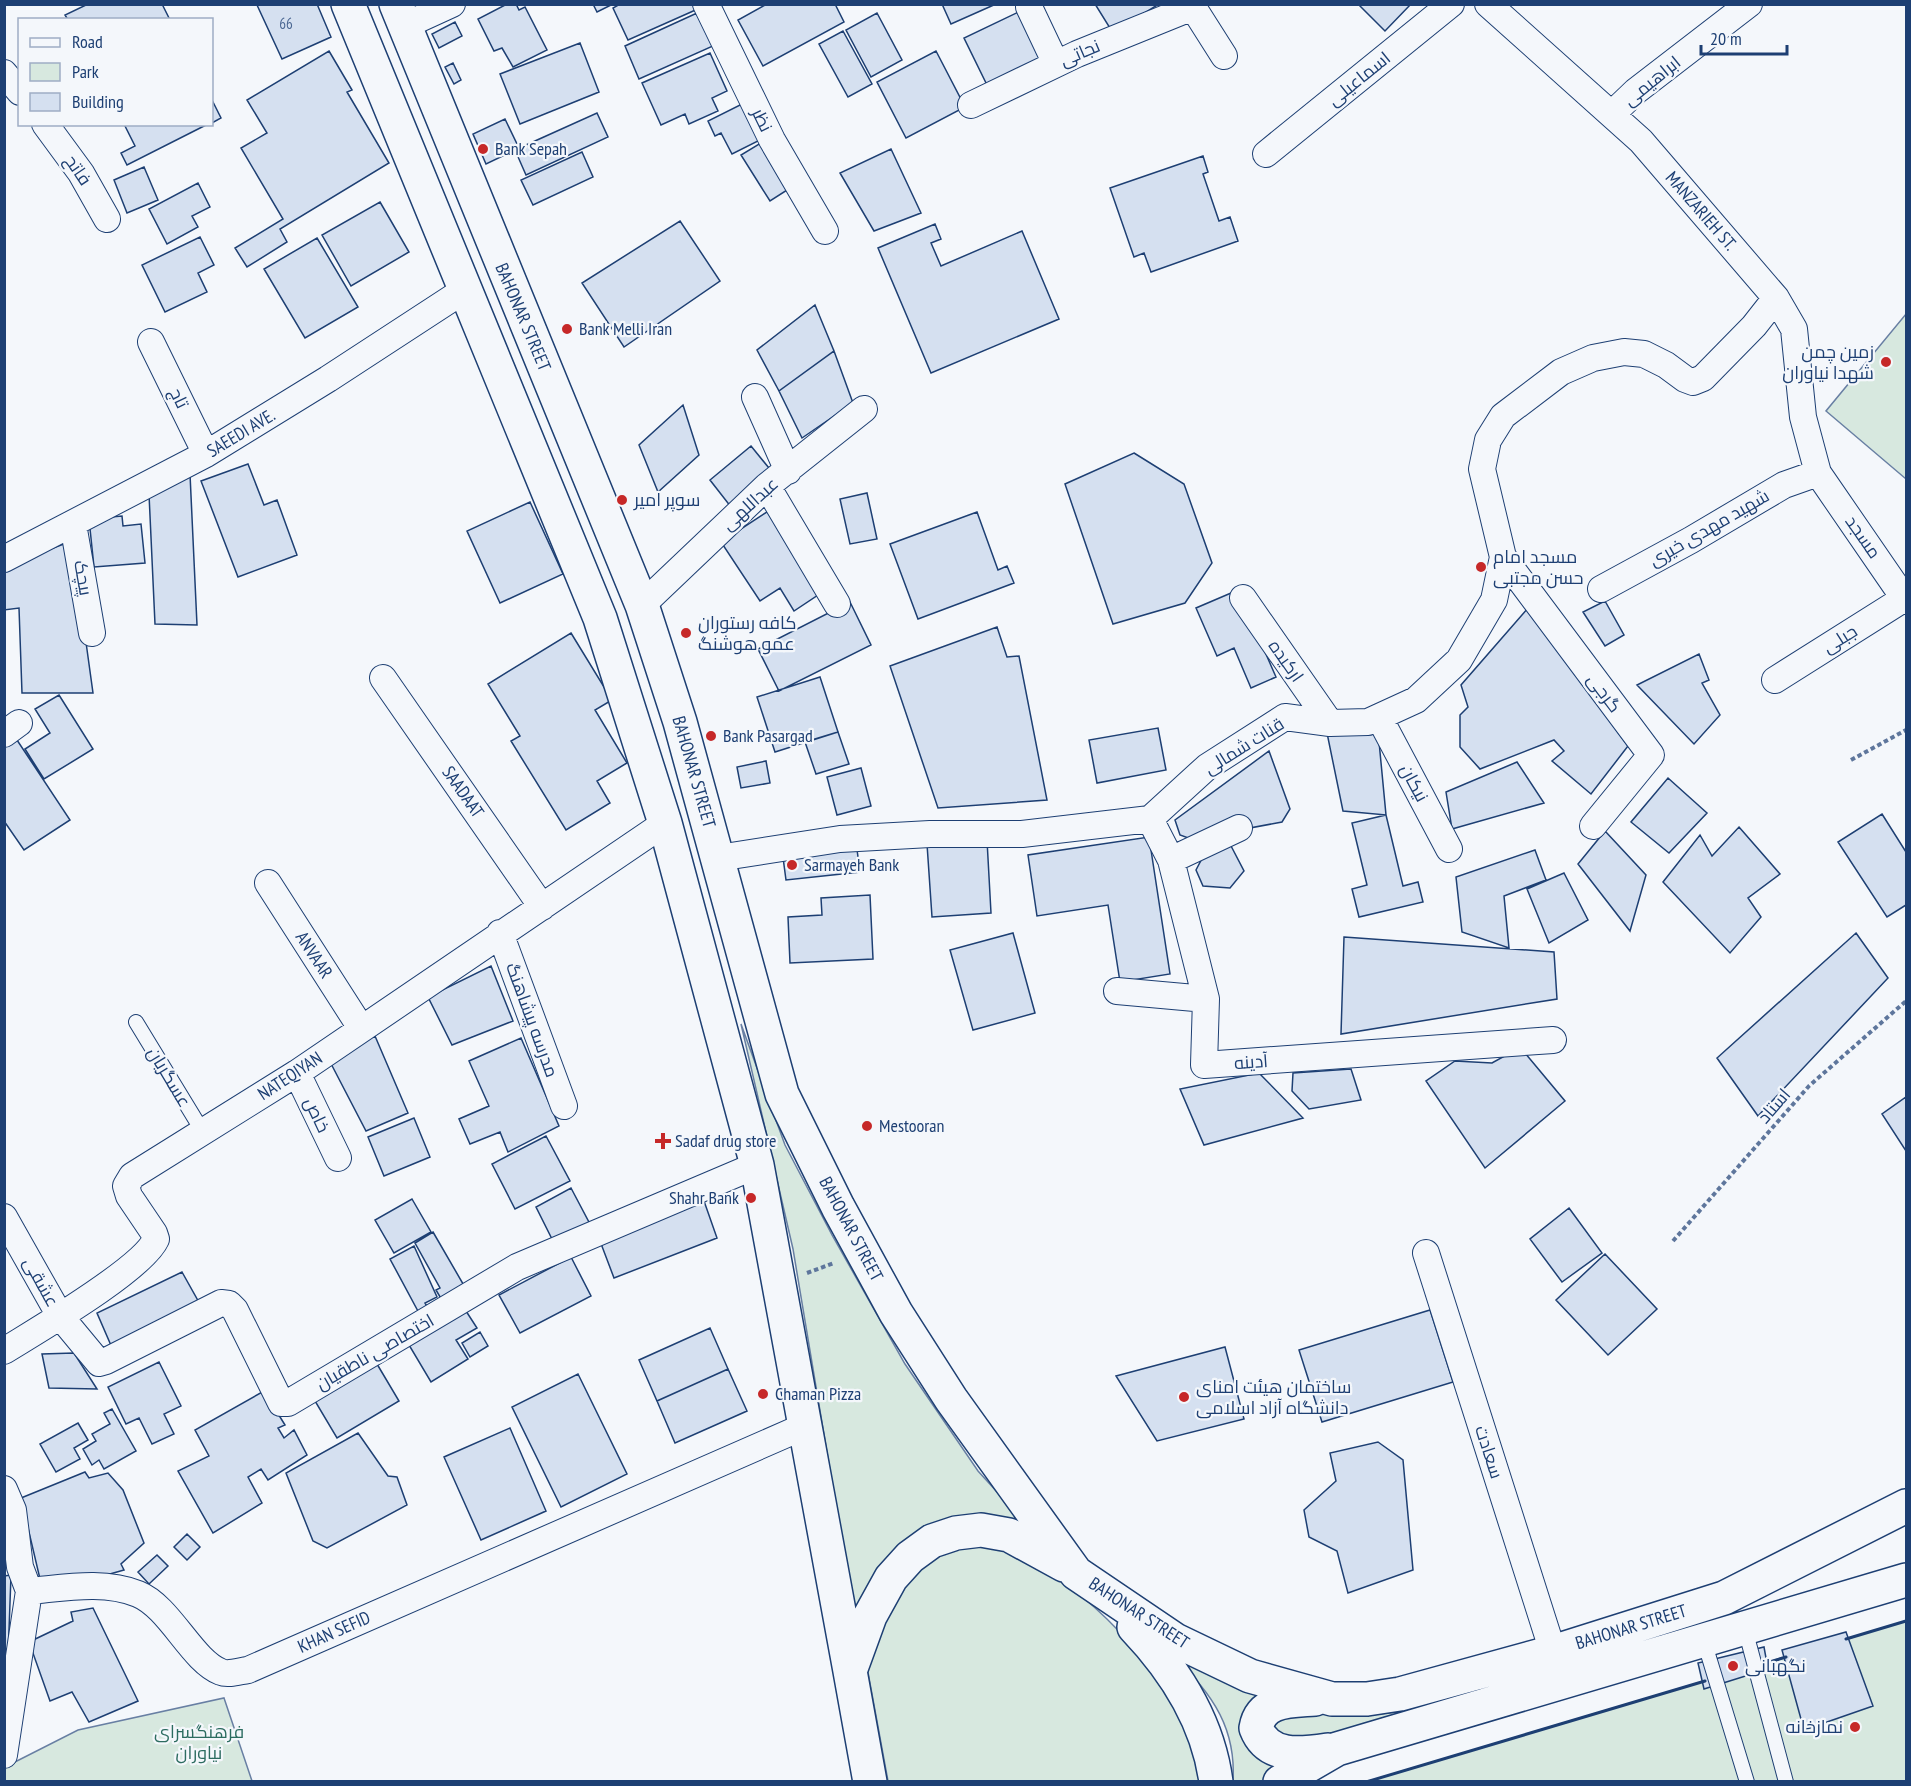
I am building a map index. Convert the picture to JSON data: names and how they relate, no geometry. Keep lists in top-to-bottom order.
{
  "streets": {
    "main road": ["BAHONAR STREET"],
    "street": [
      "نجاتی",
      "اسماعیلی",
      "ابراهیمی",
      "نظر",
      "فاتح",
      "MANZARIEH ST.",
      "تاج",
      "SAEEDI AVE.",
      "عبداللهی",
      "شهید مهدی خیری",
      "مسجد",
      "پیچک",
      "جبلی",
      "ارکیده",
      "گرجی",
      "قنات شمالى",
      "نیکان",
      "SAADAAT",
      "ANVAAR",
      "مدرسه پیشاهنگ",
      "آدینه",
      "NATEQIYAN",
      "خاص",
      "عشقی",
      "اختصاصی ناطقیان",
      "سعادت",
      "KHAN SEFID"
    ],
    "lane": ["عسگریان"],
    "path": ["استاد"]
  },
  "crossings": [
    ["ابراهیمی", "MANZARIEH ST."],
    ["MANZARIEH ST.", "شهید مهدی خیری"],
    ["MANZARIEH ST.", "مسجد"],
    ["MANZARIEH ST.", "قنات شمالى"],
    ["BAHONAR STREET", "عبداللهی"],
    ["BAHONAR STREET", "سعادت"],
    ["تاج", "SAEEDI AVE."],
    ["SAEEDI AVE.", "پیچک"],
    ["شهید مهدی خیری", "مسجد"],
    ["مسجد", "جبلی"],
    ["ارکیده", "قنات شمالى"],
    ["گرجی", "قنات شمالى"],
    ["قنات شمالى", "نیکان"],
    ["قنات شمالى", "آدینه"],
    ["SAADAAT", "NATEQIYAN"],
    ["ANVAAR", "NATEQIYAN"],
    ["مدرسه پیشاهنگ", "NATEQIYAN"],
    ["NATEQIYAN", "عسگریان"],
    ["NATEQIYAN", "خاص"],
    ["NATEQIYAN", "عشقی"],
    ["NATEQIYAN", "اختصاصی ناطقیان"],
    ["عشقی", "اختصاصی ناطقیان"]
  ],
  "parks": ["فرهنگسرای نیاوران"],
  "places": {
    "other": [
      "Bank Sepah",
      "Bank Melli Iran",
      "زمین چمن شهدا نیاوران",
      "سوپر امیر",
      "مسجد امام حسن مجتبی",
      "کافه رستوران عمو هوشنگ",
      "Bank Pasargad",
      "Sarmayeh Bank",
      "Mestooran",
      "Shahr Bank",
      "Chaman Pizza",
      "ساختمان هیئت امنای دانشگاه آزاد اسلامی",
      "نگهبانی",
      "نمازخانه"
    ],
    "health": ["Sadaf drug store"]
  },
  "house_numbers": ["66"],
  "legend": ["Road", "Park", "Building"],
  "scale_bar": "20 m"
}
